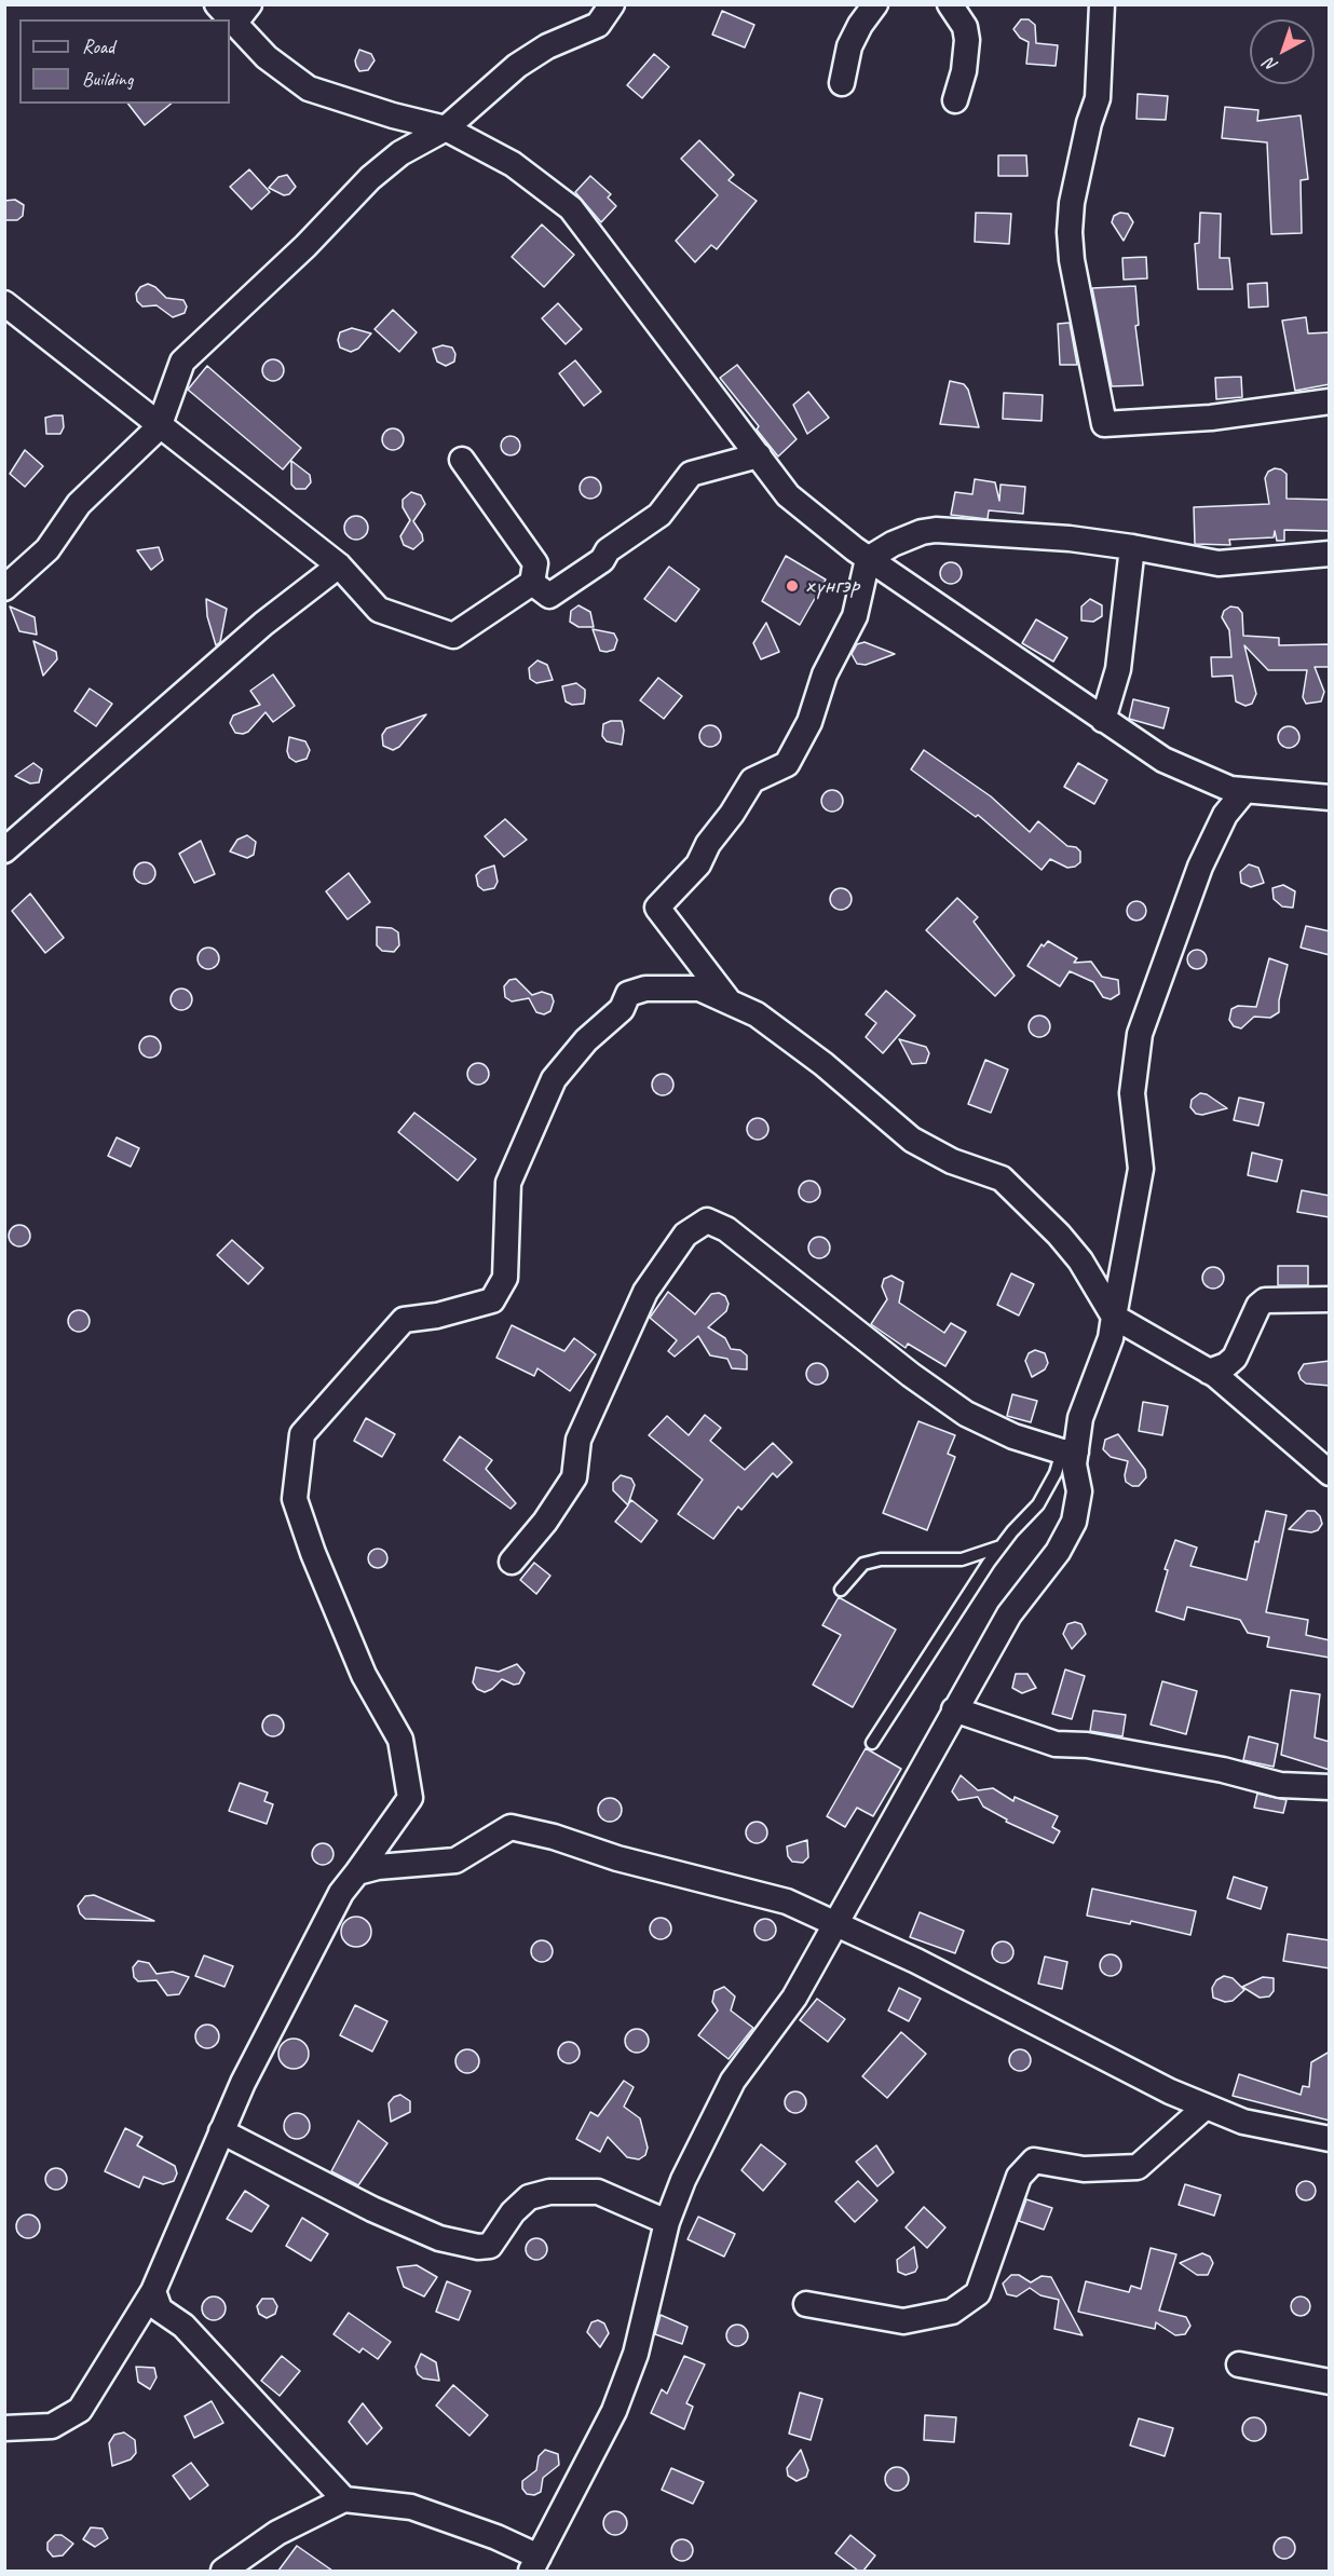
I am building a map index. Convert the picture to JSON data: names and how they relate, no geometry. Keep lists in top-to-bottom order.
{
  "places": ["хүнгэр"],
  "legend": ["Road", "Building"],
  "north": "bottom left"
}
